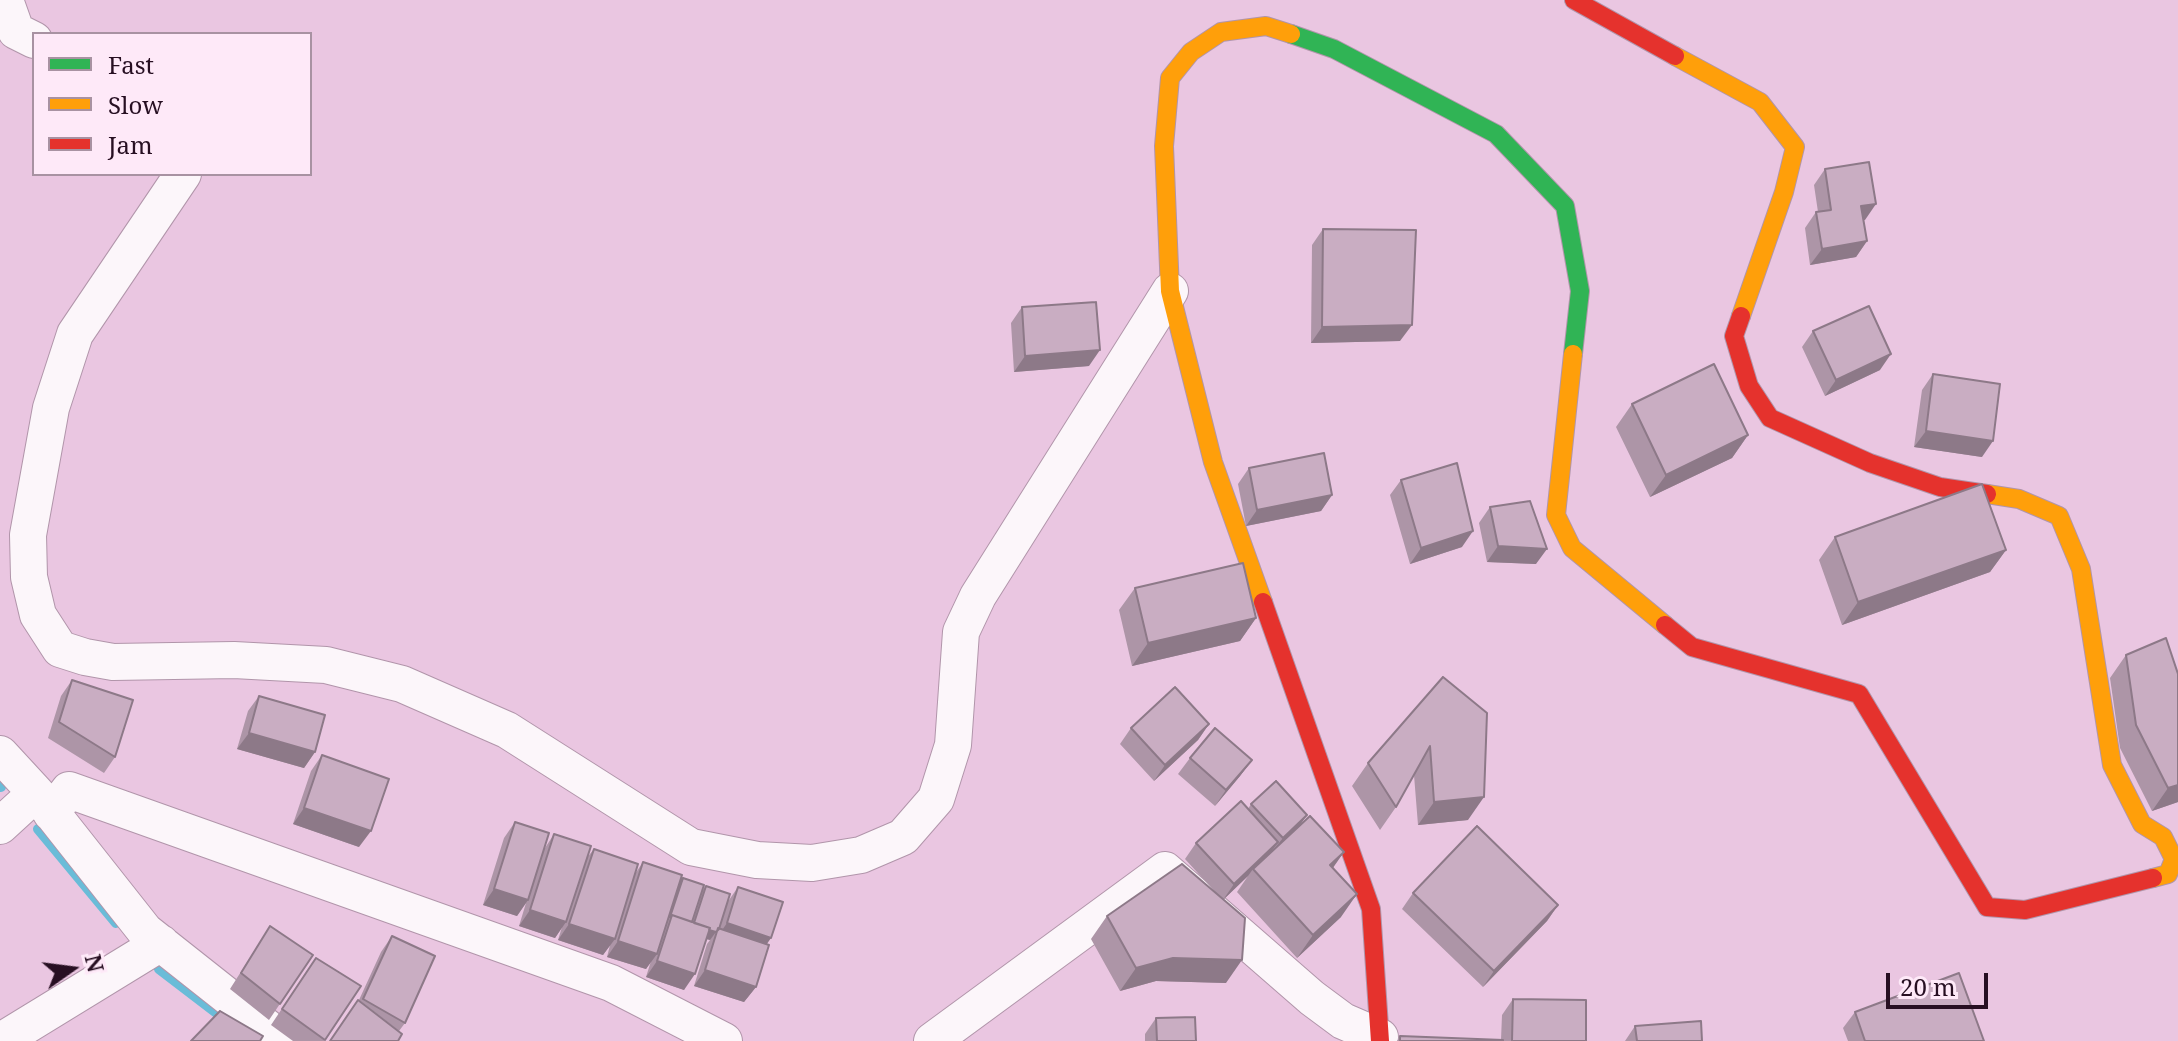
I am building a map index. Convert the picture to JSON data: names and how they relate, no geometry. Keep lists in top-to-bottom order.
{
  "legend": ["Fast", "Slow", "Jam"],
  "scale_bar": "20 m",
  "north": "right"
}
